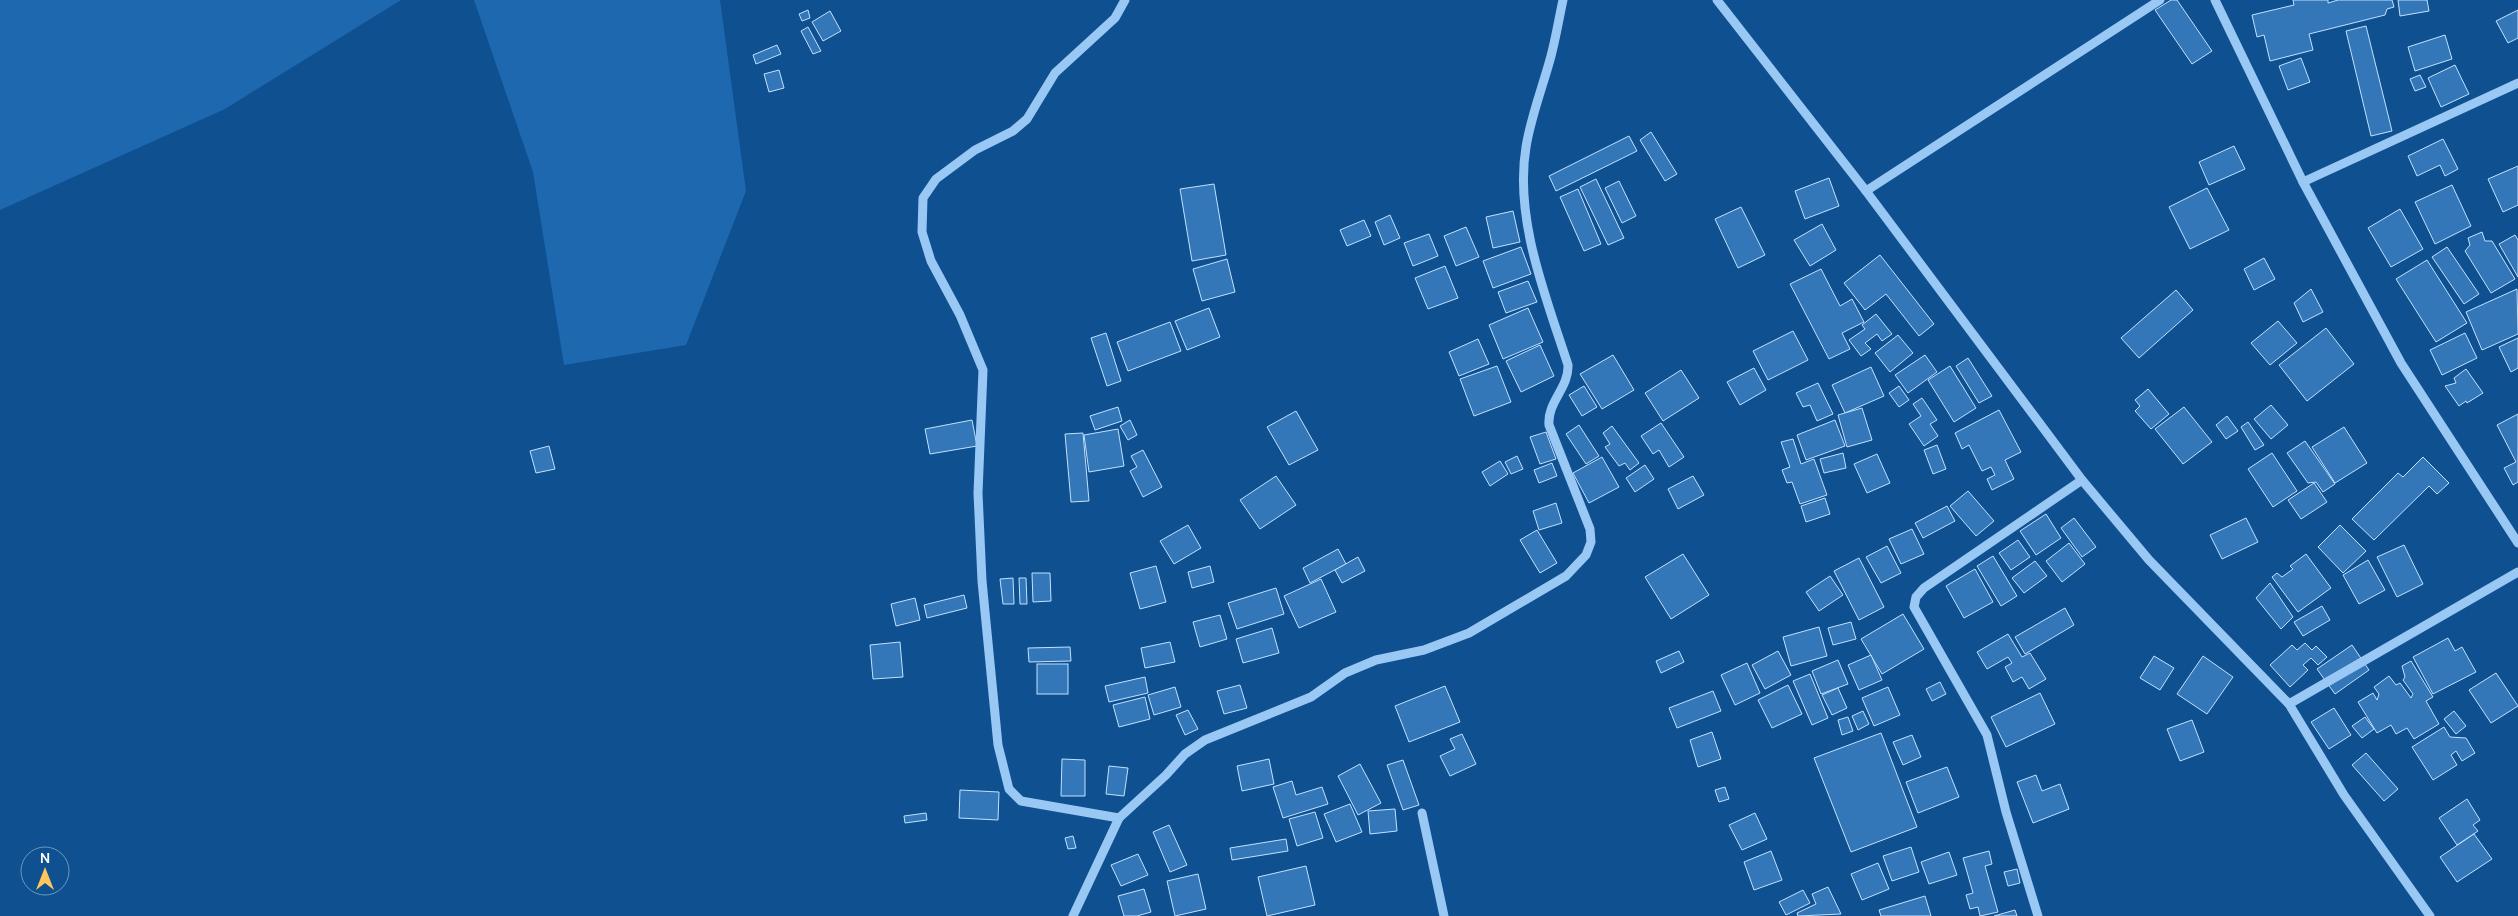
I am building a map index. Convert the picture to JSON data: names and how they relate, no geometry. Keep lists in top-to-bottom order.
{
  "north": "top"
}
